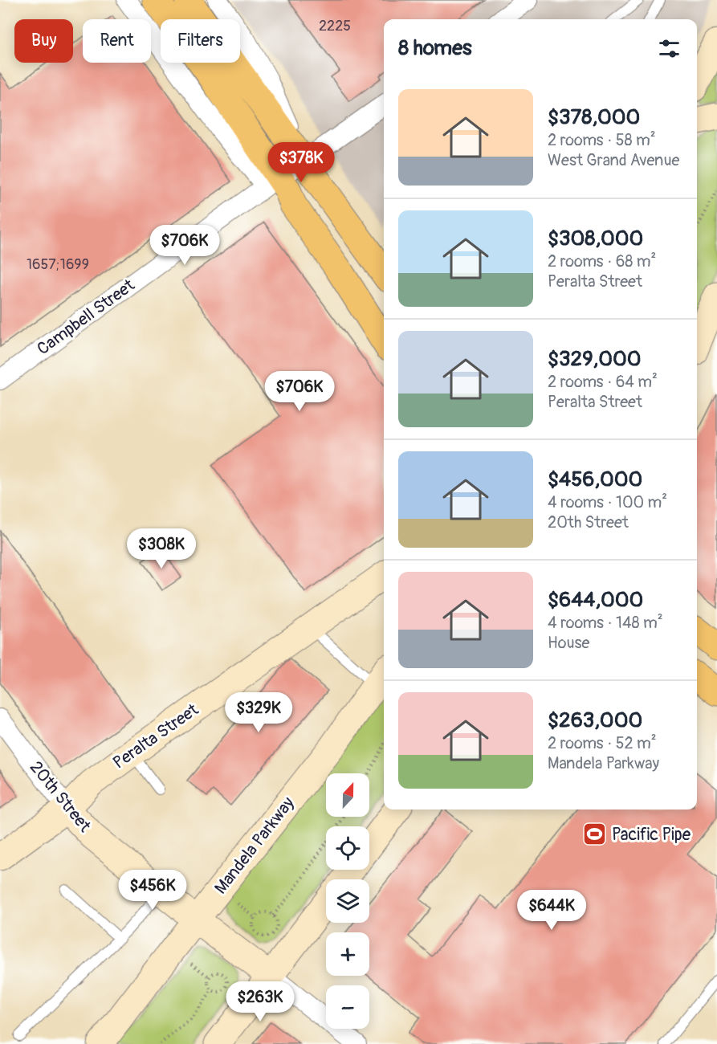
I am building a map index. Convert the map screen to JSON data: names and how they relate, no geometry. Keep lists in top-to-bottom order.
{
  "streets": {
    "main road": ["Peralta Street", "20th Street", "Mandela Parkway"],
    "street": ["Campbell Street"]
  },
  "crossings": [
    ["Peralta Street", "20th Street"],
    ["20th Street", "Mandela Parkway"]
  ],
  "places": {
    "sports": ["Pacific Pipe"]
  },
  "house_numbers": ["2225", "1657;1699"],
  "north": "top",
  "page": {
    "chip": ["Buy", "Rent", "Filters"],
    "heading": "8 homes",
    "list": [
      {
        "name": "$378,000",
        "note": "2 rooms · 58 m² · West Grand Avenue"
      },
      {
        "name": "$308,000",
        "note": "2 rooms · 68 m² · Peralta Street"
      },
      {
        "name": "$329,000",
        "note": "2 rooms · 64 m² · Peralta Street"
      },
      {
        "name": "$456,000",
        "note": "4 rooms · 100 m² · 20th Street"
      },
      {
        "name": "$644,000",
        "note": "4 rooms · 148 m² · House"
      },
      {
        "name": "$263,000",
        "note": "2 rooms · 52 m² · Mandela Parkway"
      }
    ],
    "price": [
      "$378K",
      "$706K",
      "$706K",
      "$308K",
      "$329K",
      "$456K",
      "$644K",
      "$263K"
    ],
    "map_buttons": ["+", "−"]
  }
}
